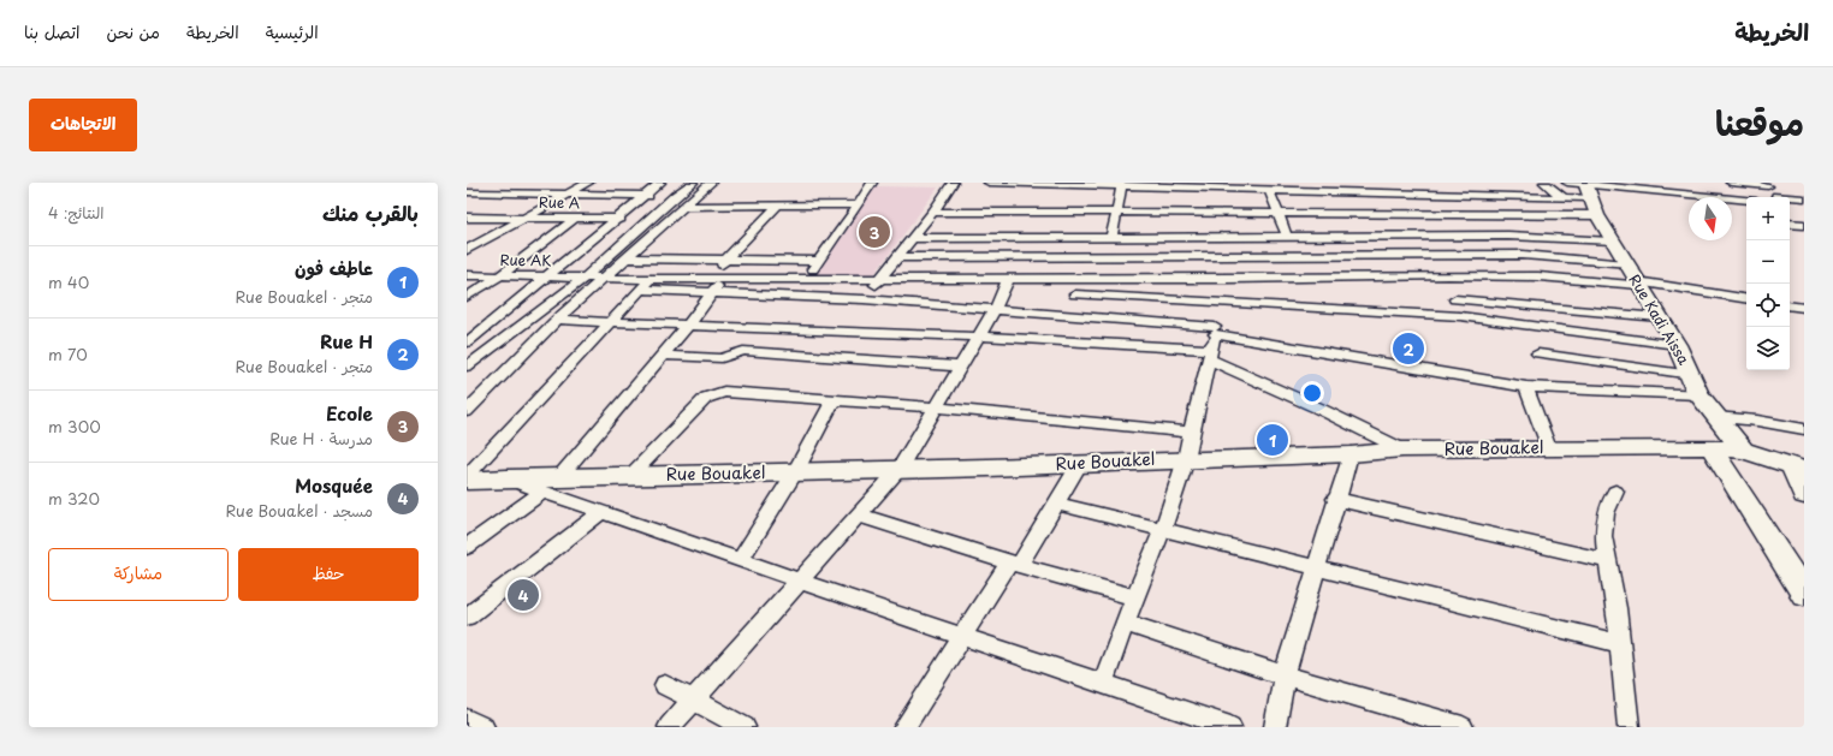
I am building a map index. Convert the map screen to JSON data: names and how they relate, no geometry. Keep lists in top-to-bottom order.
{
  "streets": {
    "main road": ["Rue Kadi Aissa", "Rue Bouakel"],
    "street": ["Rue A", "Rue AK"]
  },
  "crossings": [
    ["Rue Kadi Aissa", "Rue Bouakel"]
  ],
  "north": "bottom",
  "page": {
    "header": "الخريطة",
    "nav": [
      "الرئيسية",
      "الخريطة",
      "من نحن",
      "اتصل بنا"
    ],
    "title": "موقعنا",
    "buttons": [
      "الاتجاهات",
      ["حفظ", "مشاركة"]
    ],
    "heading": ["بالقرب منك", "النتائج: 4"],
    "map_buttons": ["+", "−"],
    "pins": [
      "3",
      "2",
      "1",
      "4"
    ],
    "list": [
      {
        "mark": "1",
        "name": "عاطف فون",
        "note": "متجر · Rue Bouakel",
        "value": "40 m"
      },
      {
        "mark": "2",
        "name": "Rue H",
        "note": "متجر · Rue Bouakel",
        "value": "70 m"
      },
      {
        "mark": "3",
        "name": "Ecole",
        "note": "مدرسة · Rue H",
        "value": "300 m"
      },
      {
        "mark": "4",
        "name": "Mosquée",
        "note": "مسجد · Rue Bouakel",
        "value": "320 m"
      }
    ]
  }
}
